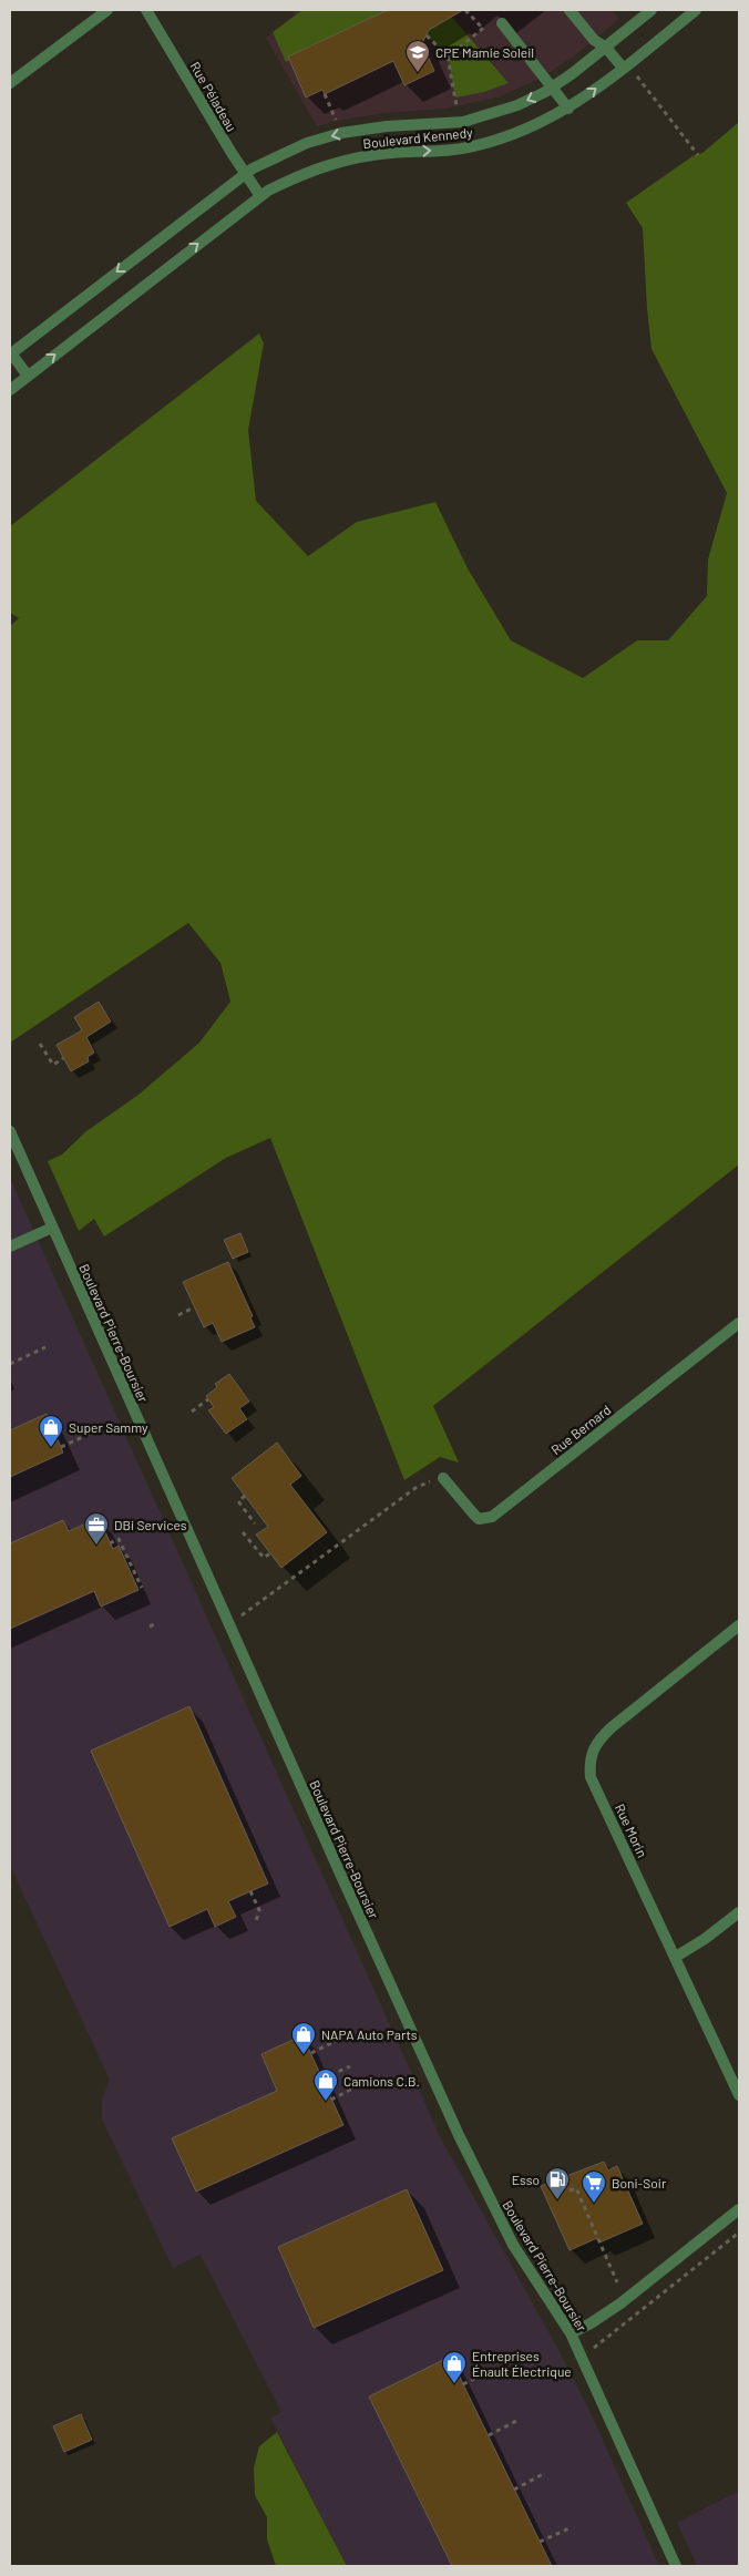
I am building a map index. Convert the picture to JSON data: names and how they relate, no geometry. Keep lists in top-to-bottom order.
{
  "streets": {
    "street": [
      "Rue Péladeau",
      "Boulevard Kennedy",
      "Boulevard Pierre-Boursier",
      "Rue Bernard",
      "Rue Morin"
    ]
  },
  "crossings": [
    ["Rue Péladeau", "Boulevard Kennedy"]
  ],
  "places": {
    "school or university": ["CPE Mamie Soleil"],
    "shop": [
      "Super Sammy",
      "NAPA Auto Parts",
      "Camions C.B.",
      "Entreprises Énault Électrique"
    ],
    "office": ["DBi Services"],
    "fuel station": ["Esso"],
    "supermarket": ["Boni-Soir"]
  }
}
